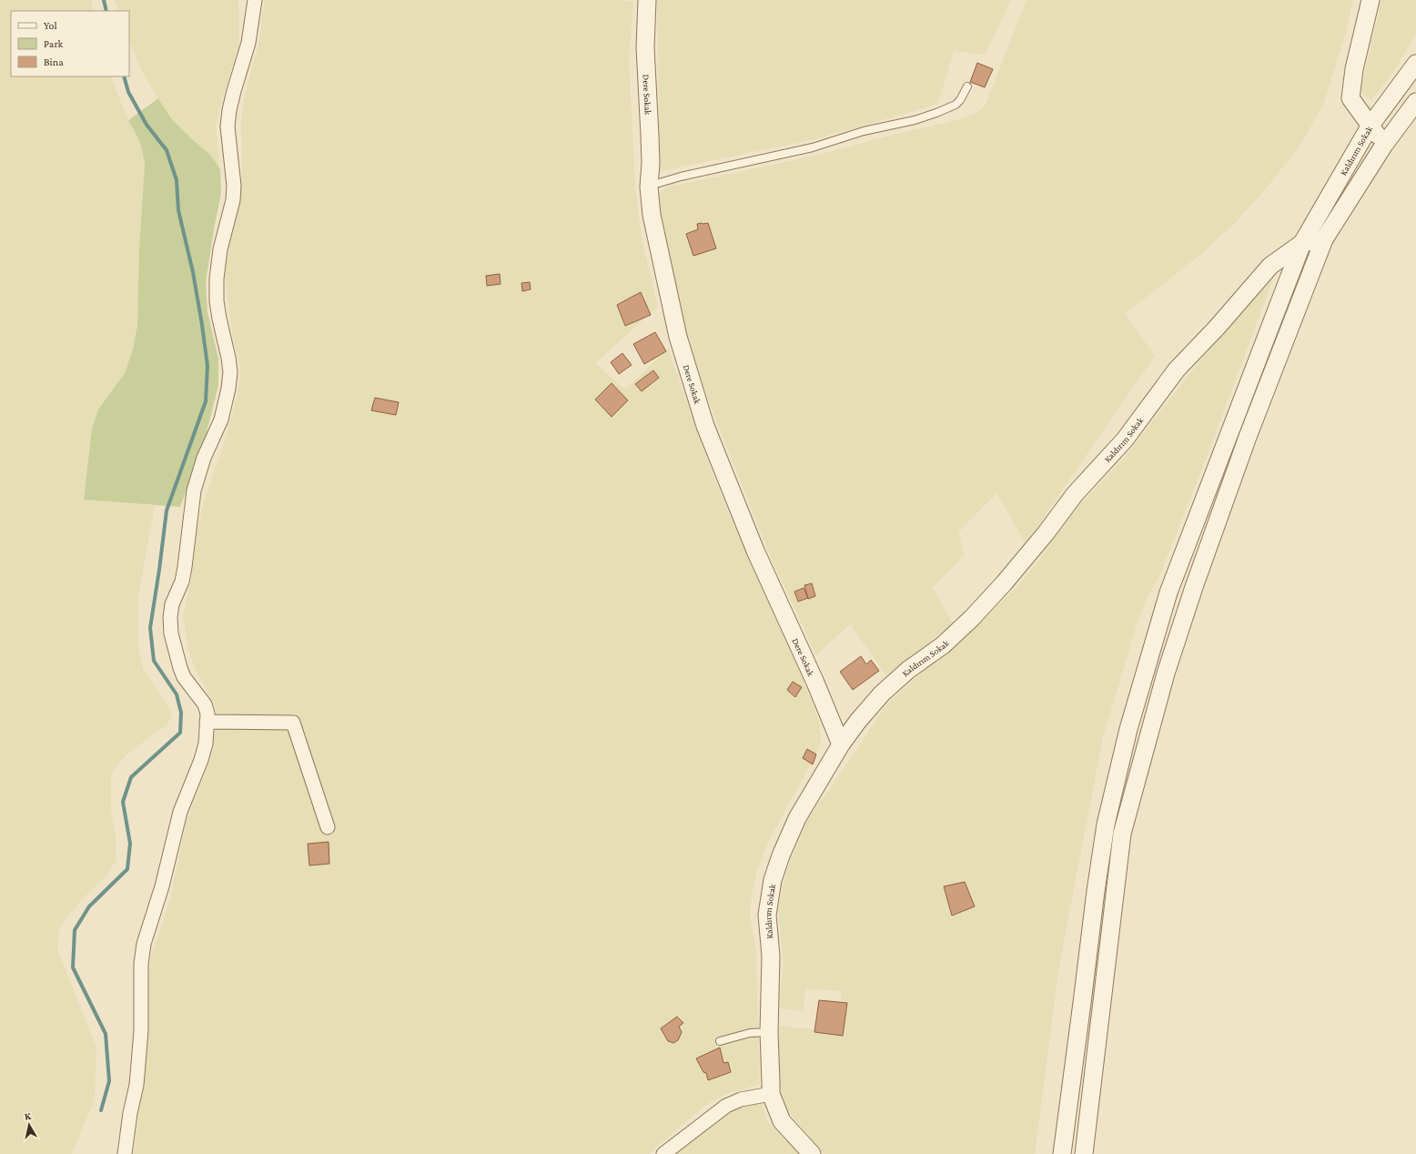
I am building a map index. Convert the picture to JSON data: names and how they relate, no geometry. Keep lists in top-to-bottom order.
{
  "streets": {
    "street": ["Dere Sokak", "Kaldırım Sokak"]
  },
  "crossings": [
    ["Dere Sokak", "Kaldırım Sokak"]
  ],
  "legend": ["Yol", "Park", "Bina"],
  "north": "top"
}
